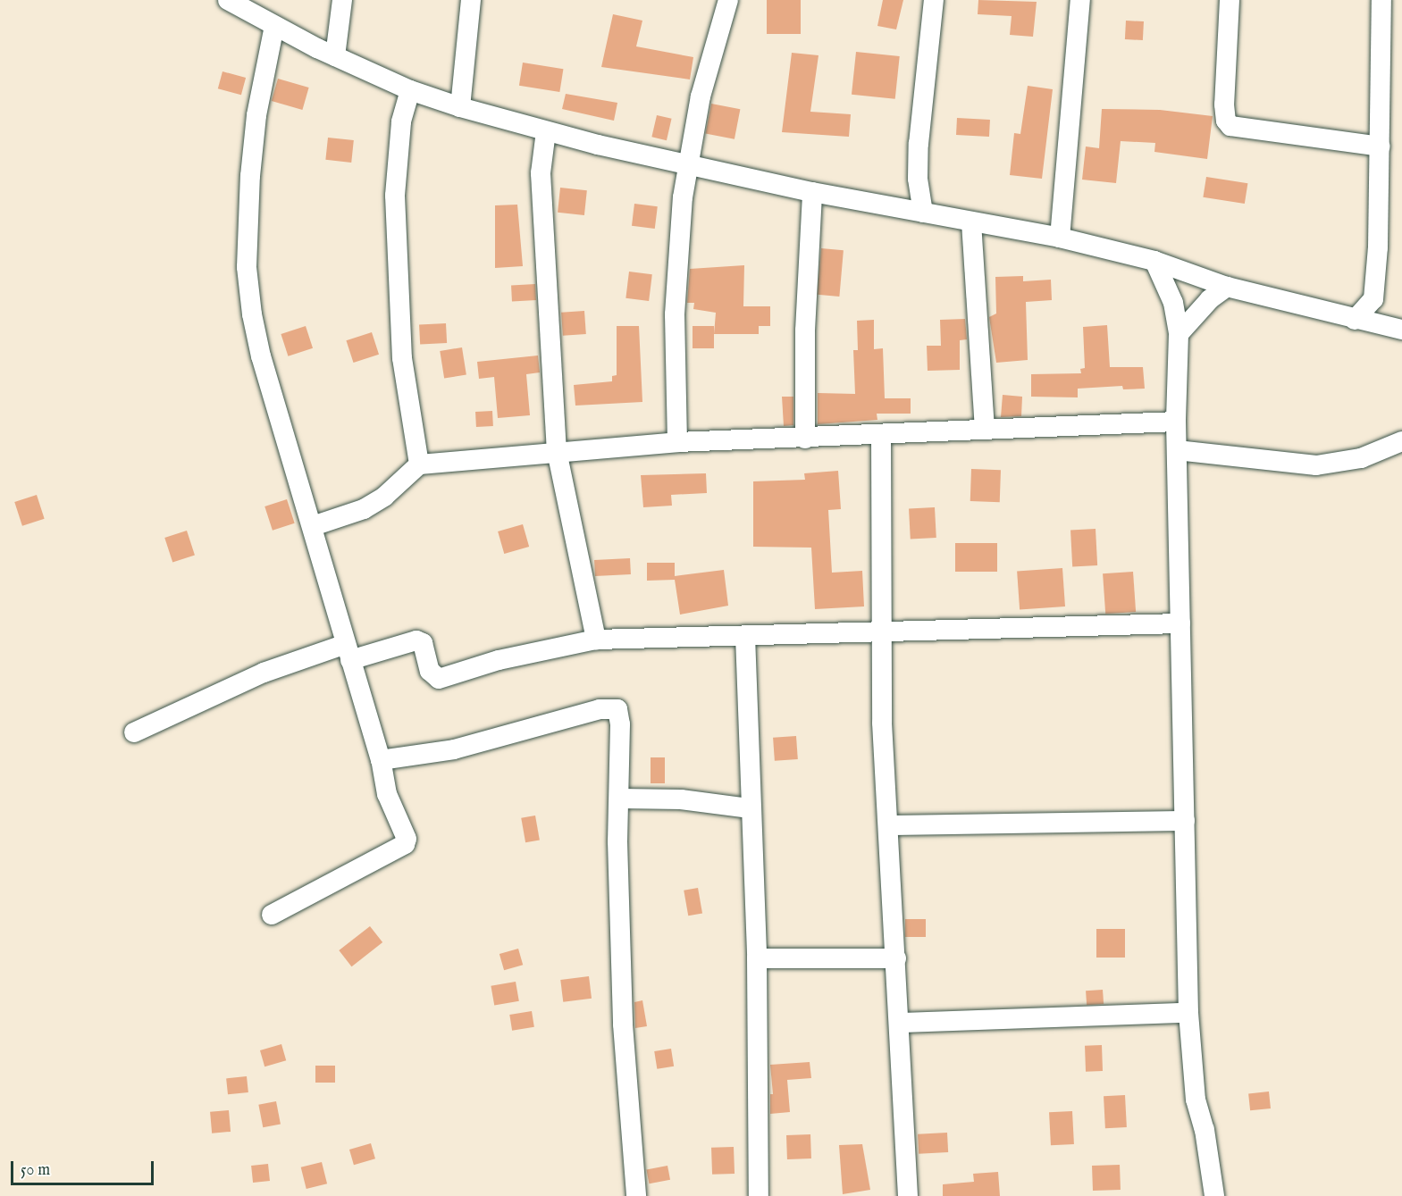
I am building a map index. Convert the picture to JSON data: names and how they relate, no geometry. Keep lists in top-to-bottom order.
{
  "scale_bar": "50 m"
}
